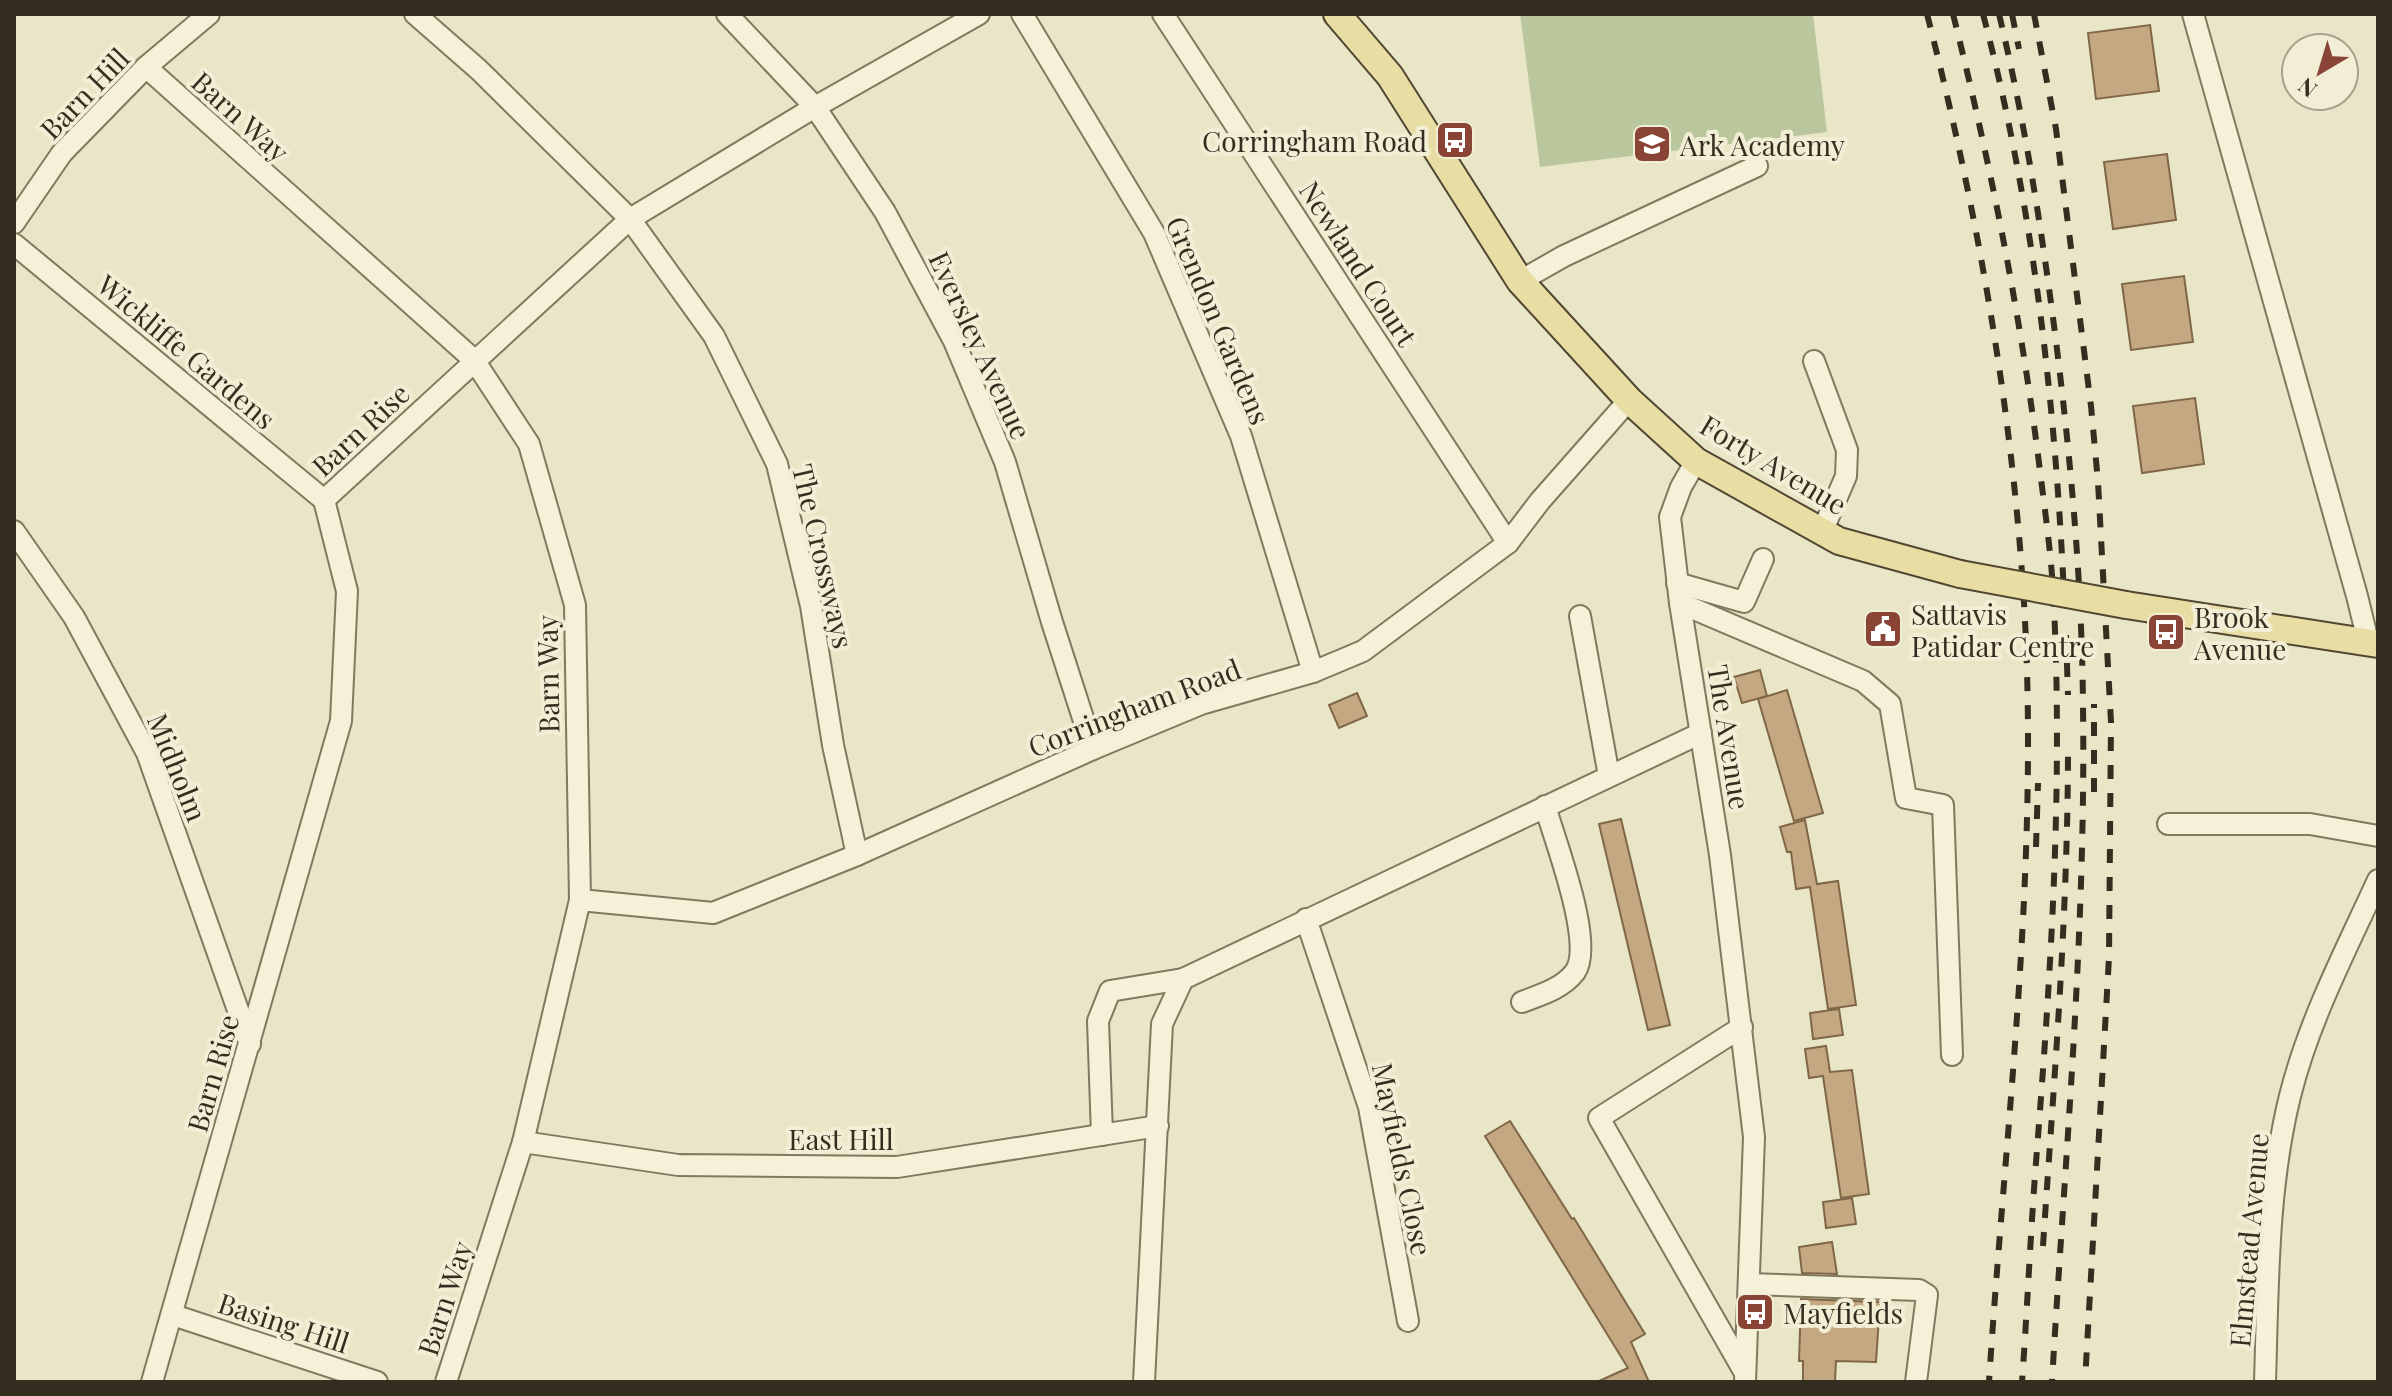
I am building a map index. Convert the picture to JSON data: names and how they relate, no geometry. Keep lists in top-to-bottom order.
{
  "streets": {
    "main road": ["Forty Avenue"],
    "street": [
      "Barn Hill",
      "Barn Way",
      "Newland Court",
      "Grendon Gardens",
      "Eversley Avenue",
      "Wickliffe Gardens",
      "Barn Rise",
      "The Crossways",
      "Corringham Road",
      "The Avenue",
      "Midholm",
      "East Hill",
      "Mayfields Close",
      "Elmstead Avenue",
      "Basing Hill"
    ]
  },
  "crossings": [
    ["Barn Hill", "Barn Way"],
    ["Barn Way", "Barn Rise"],
    ["Barn Way", "Corringham Road"],
    ["Barn Way", "East Hill"],
    ["Newland Court", "Corringham Road"],
    ["Grendon Gardens", "Corringham Road"],
    ["Eversley Avenue", "Barn Rise"],
    ["Eversley Avenue", "Corringham Road"],
    ["Wickliffe Gardens", "Barn Rise"],
    ["Barn Rise", "The Crossways"],
    ["Barn Rise", "Midholm"],
    ["Barn Rise", "Basing Hill"],
    ["Forty Avenue", "Corringham Road"],
    ["Forty Avenue", "The Avenue"],
    ["The Crossways", "Corringham Road"]
  ],
  "places": {
    "bus stop": ["Corringham Road", "Brook Avenue", "Mayfields"],
    "school or university": ["Ark Academy"],
    "public building": ["Sattavis Patidar Centre"]
  },
  "north": "bottom left"
}
